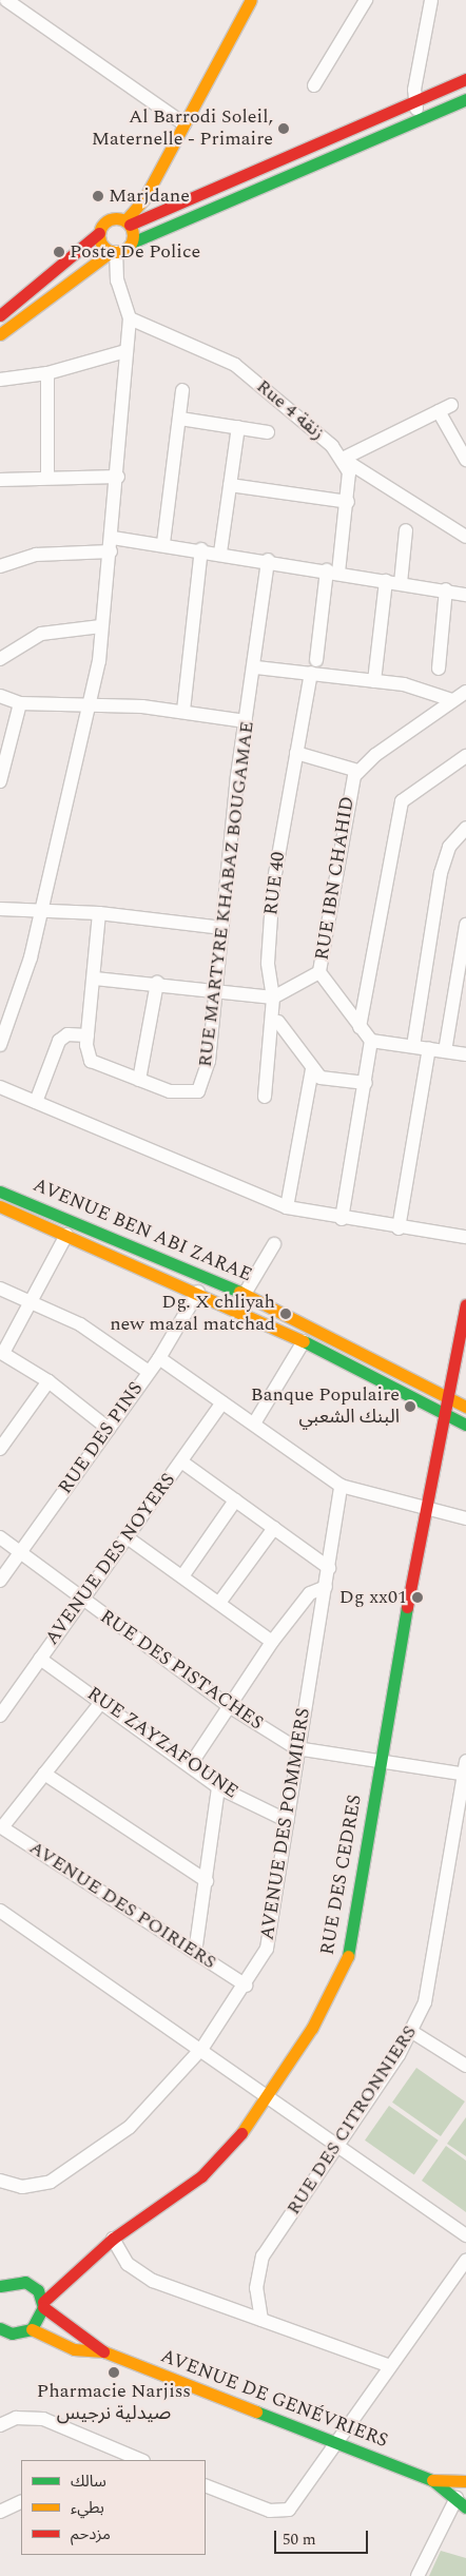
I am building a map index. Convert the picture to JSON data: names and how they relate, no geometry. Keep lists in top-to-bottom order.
{
  "streets": {
    "main road": ["AVENUE BEN ABI ZARAE", "RUE DES CEDRES", "AVENUE DE GENÉVRIERS"],
    "street": [
      "Rue 4 زنقة",
      "RUE IBN CHAHID",
      "RUE 40",
      "RUE MARTYRE KHABAZ BOUGAMAE",
      "RUE DES PINS",
      "AVENUE DES NOYERS",
      "RUE DES PISTACHES",
      "RUE ZAYZAFOUNE",
      "AVENUE DES POMMIERS",
      "AVENUE DES POIRIERS",
      "RUE DES CITRONNIERS"
    ]
  },
  "crossings": [
    ["AVENUE BEN ABI ZARAE", "RUE DES PINS"],
    ["AVENUE BEN ABI ZARAE", "RUE DES CEDRES"],
    ["RUE DES PINS", "RUE DES PISTACHES"],
    ["AVENUE DES NOYERS", "RUE DES PISTACHES"],
    ["AVENUE DES NOYERS", "RUE ZAYZAFOUNE"],
    ["RUE DES PISTACHES", "AVENUE DES POMMIERS"],
    ["RUE DES PISTACHES", "RUE DES CEDRES"],
    ["RUE DES PISTACHES", "RUE DES CITRONNIERS"],
    ["RUE ZAYZAFOUNE", "AVENUE DES POMMIERS"],
    ["AVENUE DES POMMIERS", "AVENUE DES POIRIERS"],
    ["RUE DES CEDRES", "AVENUE DE GENÉVRIERS"]
  ],
  "places": [
    "Al Barrodi Soleil, Maternelle - Primaire",
    "Marjdane",
    "Poste De Police",
    "Dg. X chliyah new mazal matchad",
    "Banque Populaire البنك الشعبي",
    "Dg xx01",
    "Pharmacie Narjiss صيدلية نرجيس"
  ],
  "legend": ["سالك", "بطيء", "مزدحم"],
  "scale_bar": "50 m"
}
